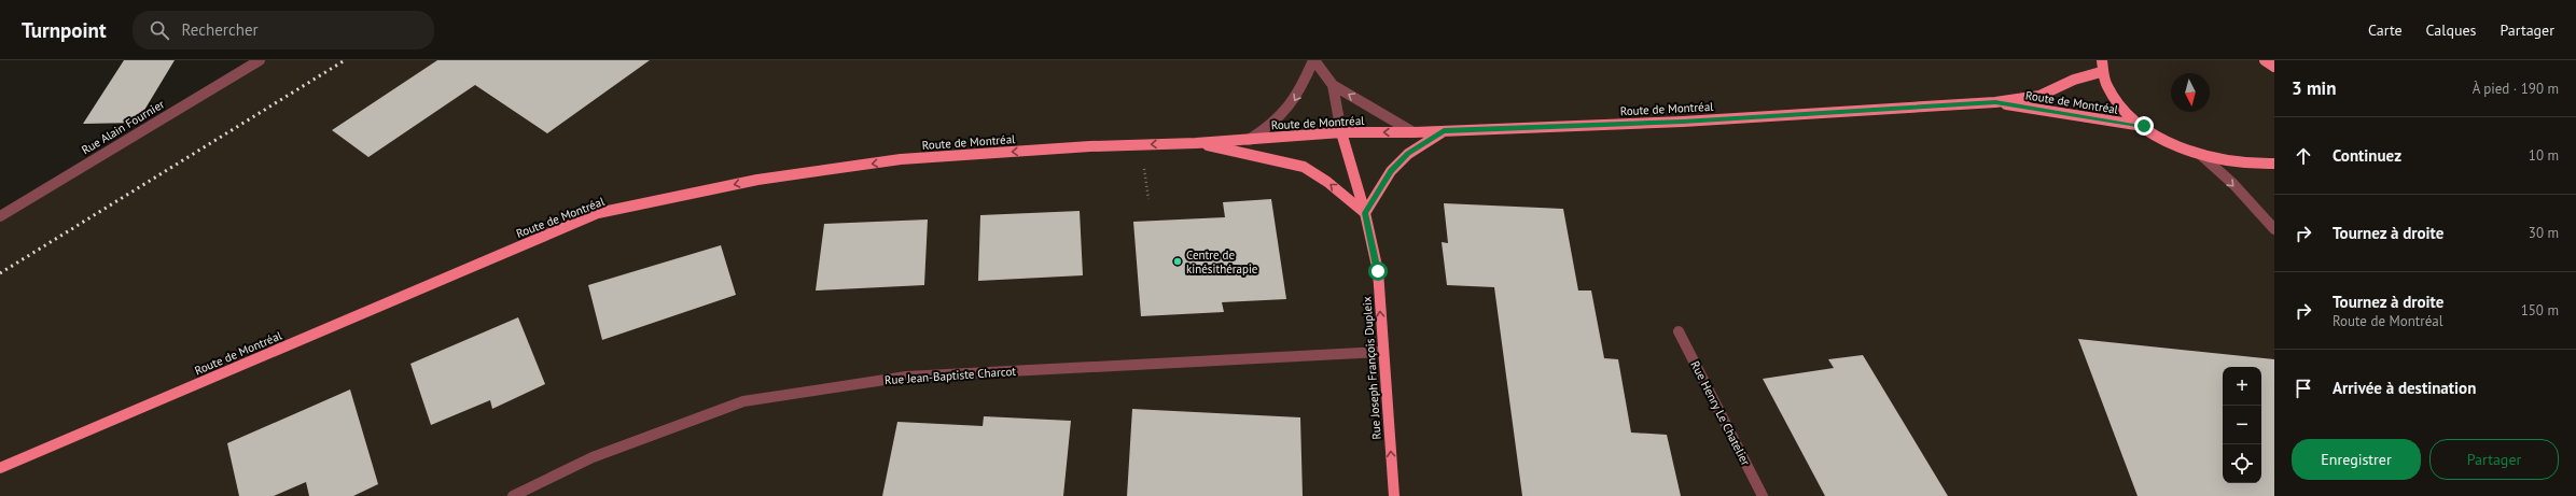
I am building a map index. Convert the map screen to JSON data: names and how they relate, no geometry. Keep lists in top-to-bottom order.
{
  "streets": {
    "main road": ["Route de Montréal", "Rue Joseph François Dupleix"],
    "street": ["Rue Alain Fournier", "Rue Jean-Baptiste Charcot", "Rue Henry Le Chatelier"]
  },
  "crossings": [
    ["Route de Montréal", "Rue Joseph François Dupleix"],
    ["Rue Joseph François Dupleix", "Rue Jean-Baptiste Charcot"]
  ],
  "one_way": ["Route de Montréal", "Rue Joseph François Dupleix"],
  "places": ["Centre de kinésithérapie"],
  "north": "bottom",
  "page": {
    "header": "Turnpoint",
    "search": "Rechercher",
    "nav": ["Carte", "Calques", "Partager"],
    "heading": ["3 min", "À pied · 190 m"],
    "list": [
      ["Continuez", "10 m"],
      ["Tournez à droite", "30 m"],
      ["Tournez à droite", "Route de Montréal", "150 m"],
      "Arrivée à destination"
    ],
    "map_buttons": ["+", "−"],
    "buttons": ["Enregistrer", "Partager"]
  }
}
